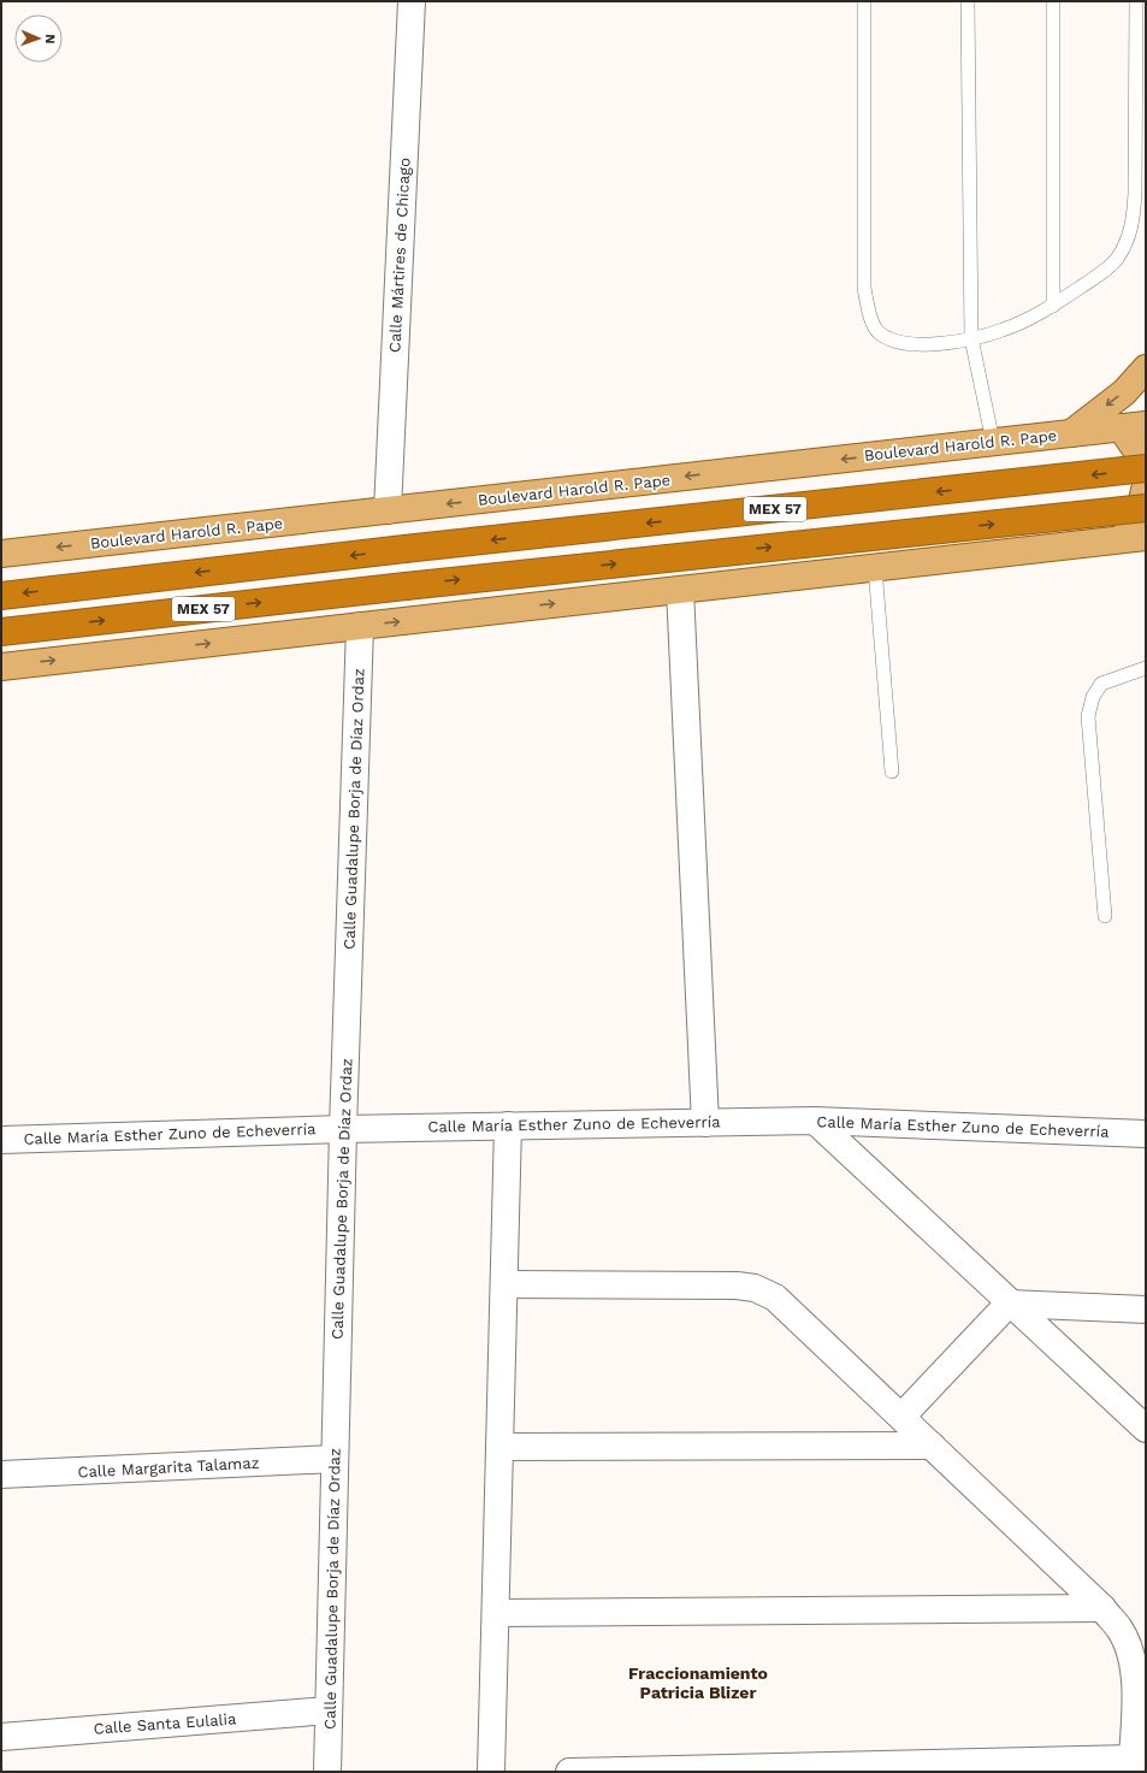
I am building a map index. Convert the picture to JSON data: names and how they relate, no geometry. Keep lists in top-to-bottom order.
{
  "streets": {
    "highway": ["MEX 57"],
    "main road": ["Boulevard Harold R. Pape"],
    "street": [
      "Calle Mártires de Chicago",
      "Calle Guadalupe Borja de Díaz Ordaz",
      "Calle María Esther Zuno de Echeverría",
      "Calle Margarita Talamaz",
      "Calle Santa Eulalia"
    ]
  },
  "crossings": [
    ["Calle Mártires de Chicago", "Boulevard Harold R. Pape"],
    ["Calle Guadalupe Borja de Díaz Ordaz", "Calle María Esther Zuno de Echeverría"],
    ["Calle Guadalupe Borja de Díaz Ordaz", "Calle Margarita Talamaz"],
    ["Calle Guadalupe Borja de Díaz Ordaz", "Calle Santa Eulalia"]
  ],
  "districts": ["Fraccionamiento Patricia Blizer"],
  "north": "right"
}
